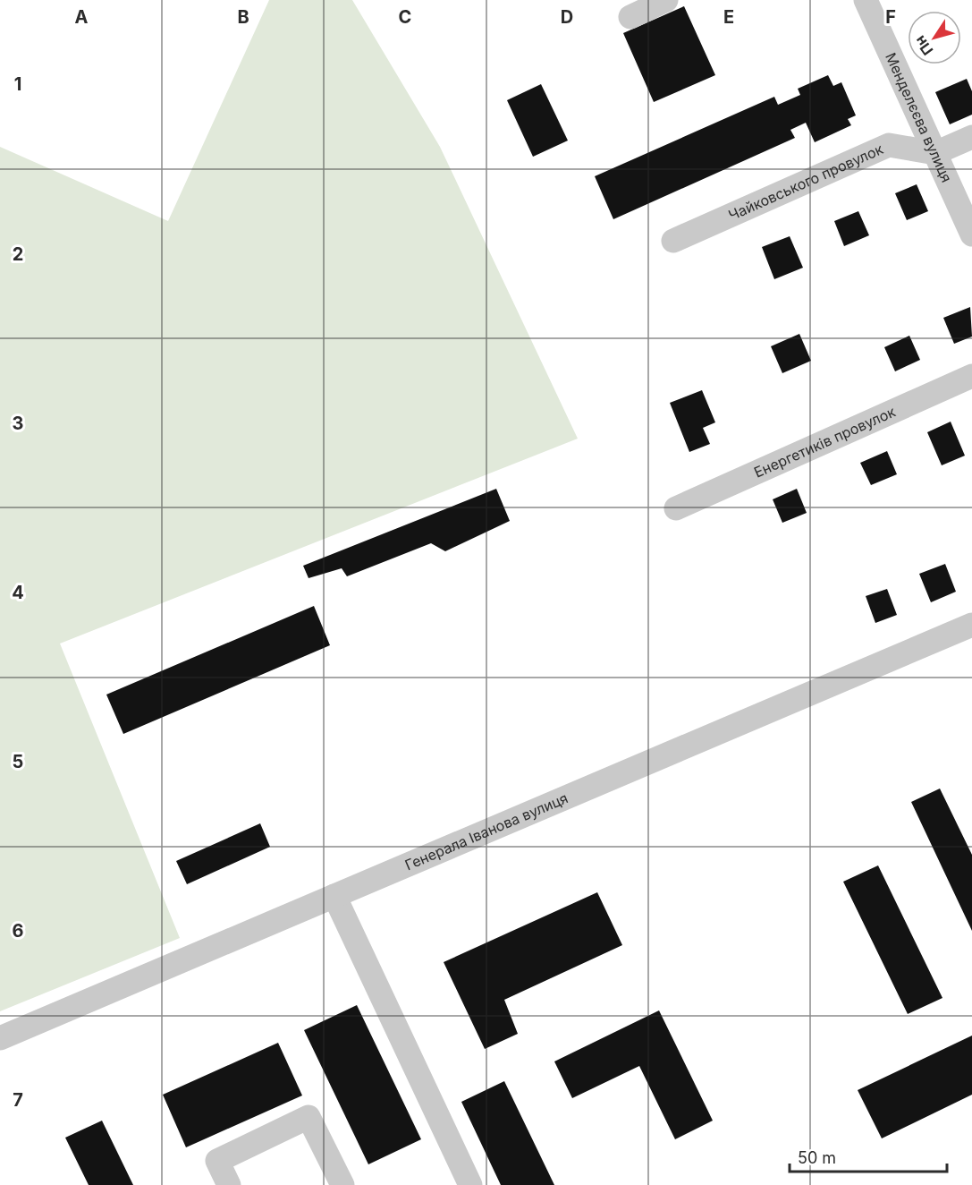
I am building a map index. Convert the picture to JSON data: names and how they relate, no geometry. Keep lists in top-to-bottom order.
{
  "streets": {
    "street": [
      "Менделєєва вулиця",
      "Чайковського провулок",
      "Енергетиків провулок",
      "Генерала Іванова вулиця"
    ]
  },
  "crossings": [
    ["Менделєєва вулиця", "Чайковського провулок"]
  ],
  "scale_bar": "50 m",
  "north": "bottom left",
  "grid": {
    "columns": [
      "A",
      "B",
      "C",
      "D",
      "E",
      "F"
    ],
    "rows": [
      "1",
      "2",
      "3",
      "4",
      "5",
      "6",
      "7"
    ]
  }
}
